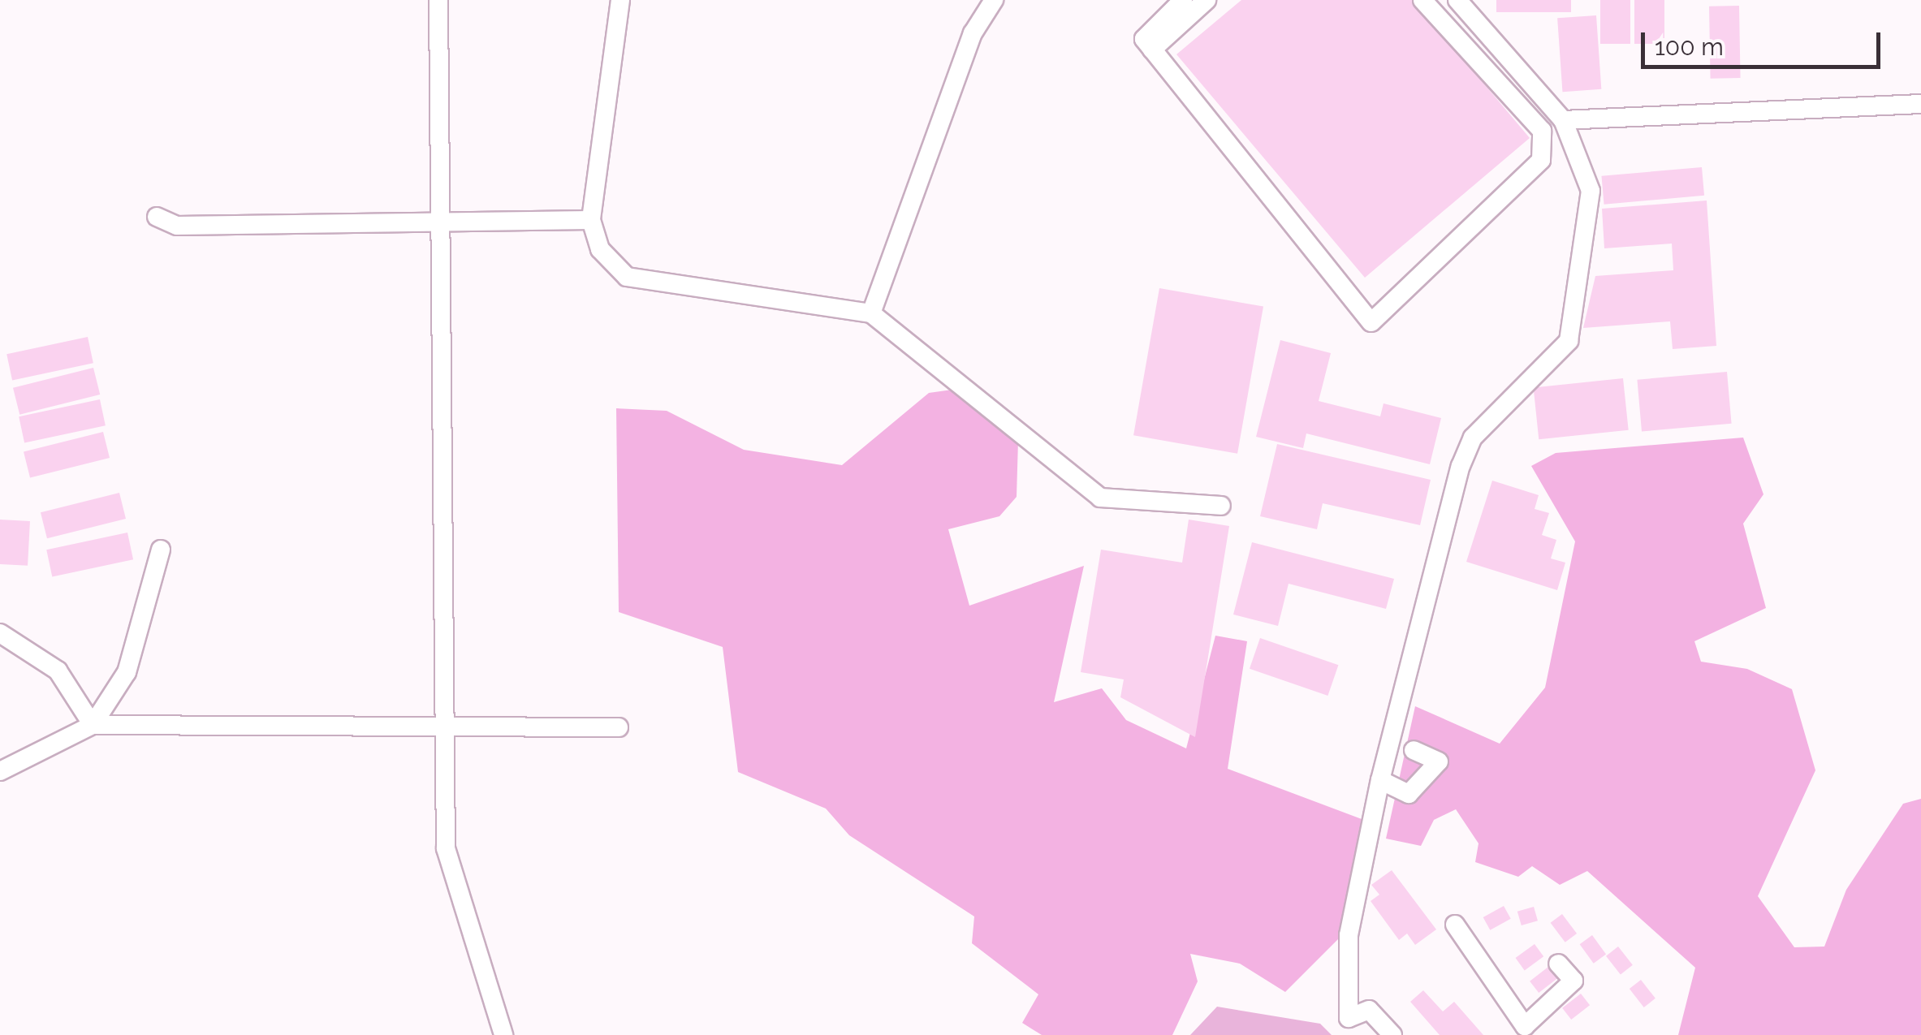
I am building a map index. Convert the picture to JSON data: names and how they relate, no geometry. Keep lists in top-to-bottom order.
{
  "scale_bar": "100 m"
}
